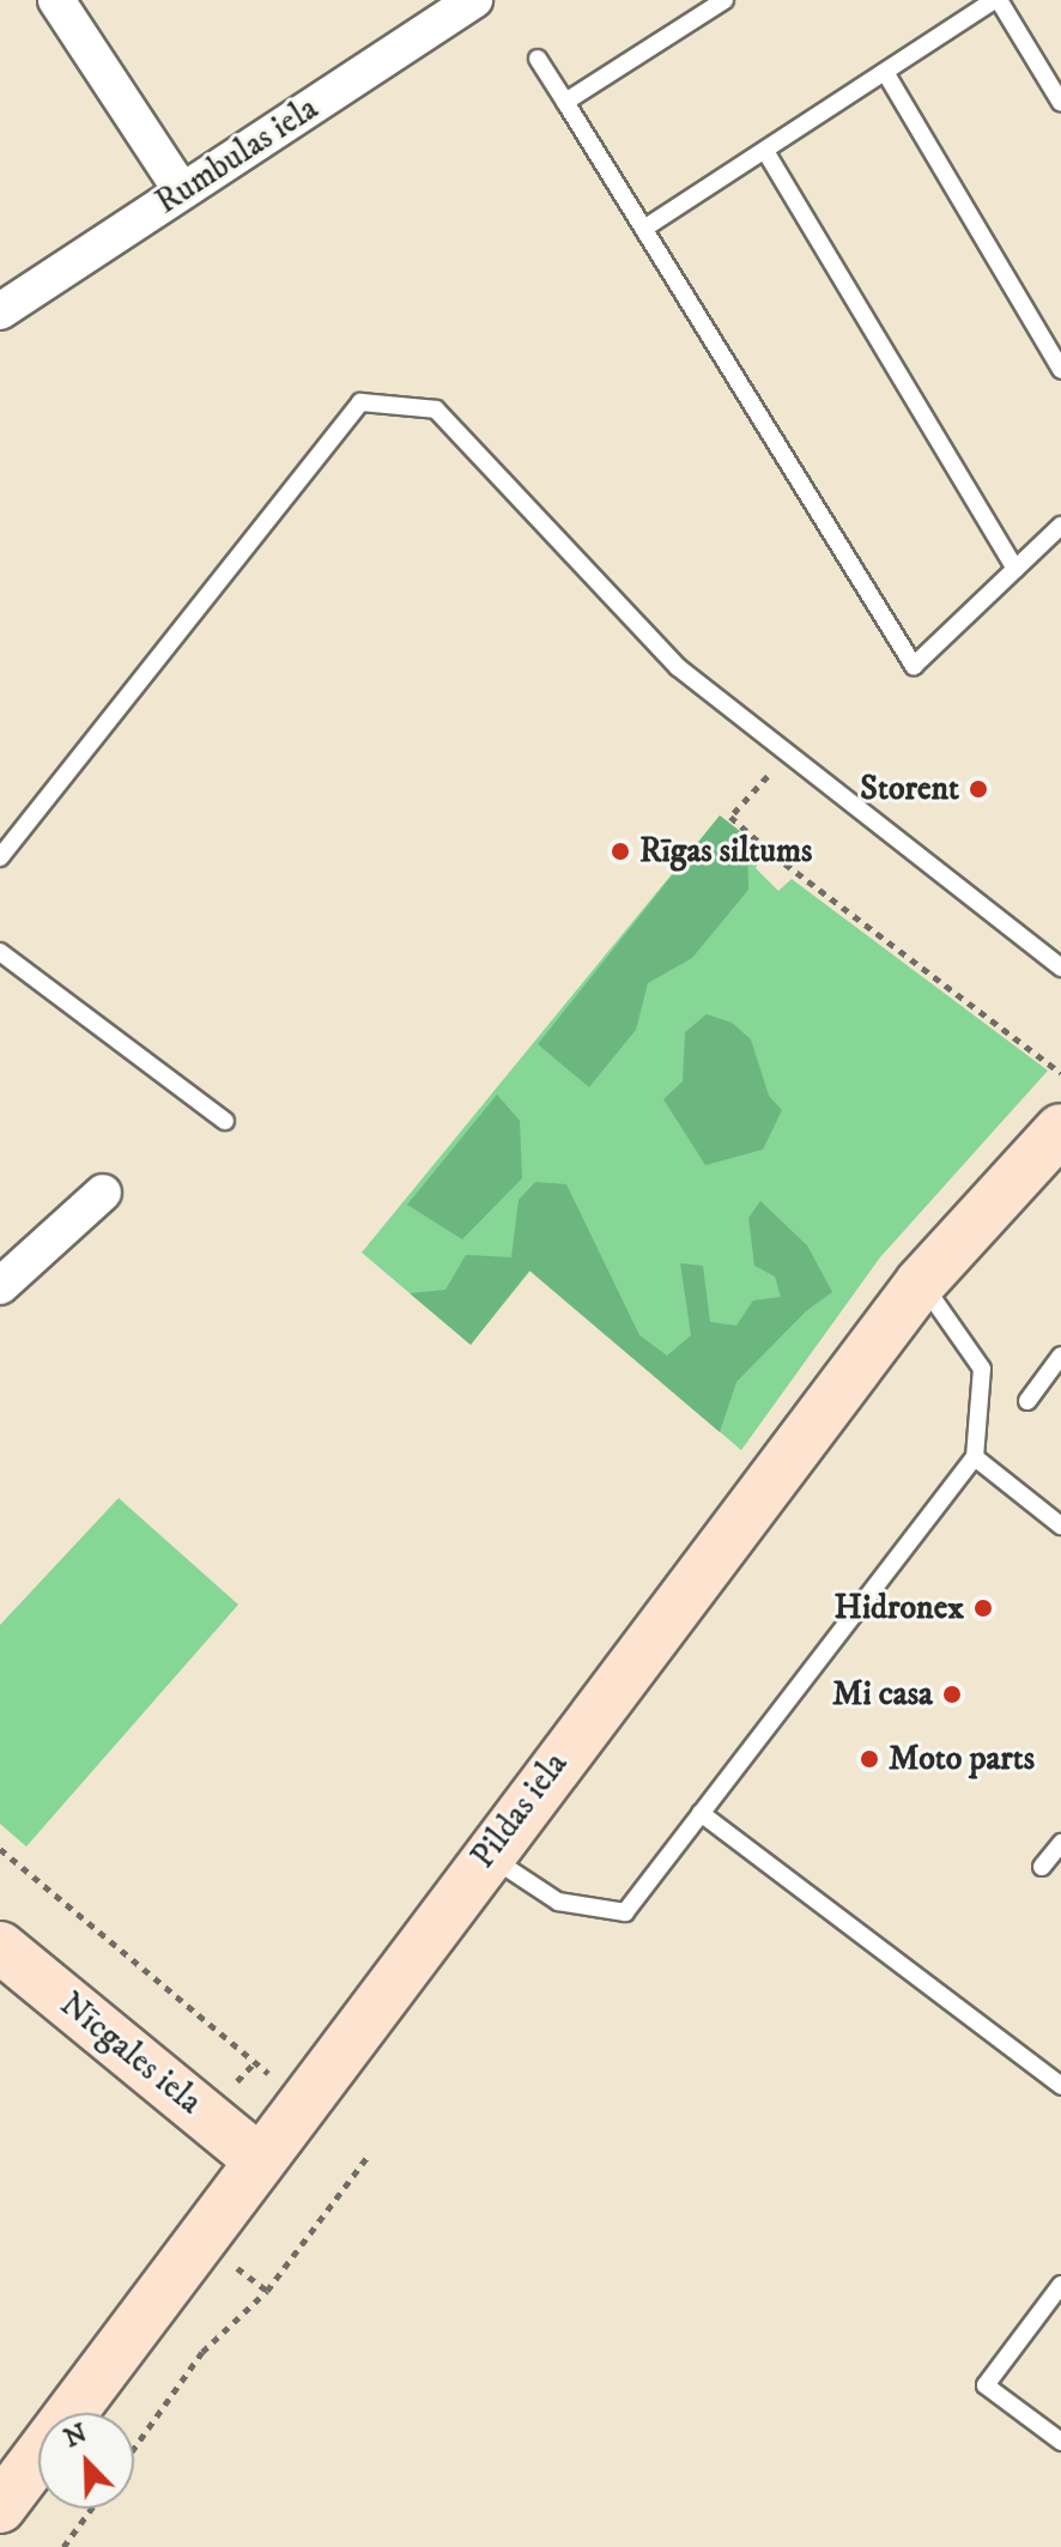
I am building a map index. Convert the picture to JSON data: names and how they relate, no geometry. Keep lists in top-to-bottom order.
{
  "streets": {
    "street": ["Rumbulas iela", "Pildas iela", "Nīcgales iela"]
  },
  "crossings": [
    ["Pildas iela", "Nīcgales iela"]
  ],
  "places": [
    "Storent",
    "Rīgas siltums",
    "Hidronex",
    "Mi casa",
    "Moto parts"
  ],
  "north": "top left"
}
